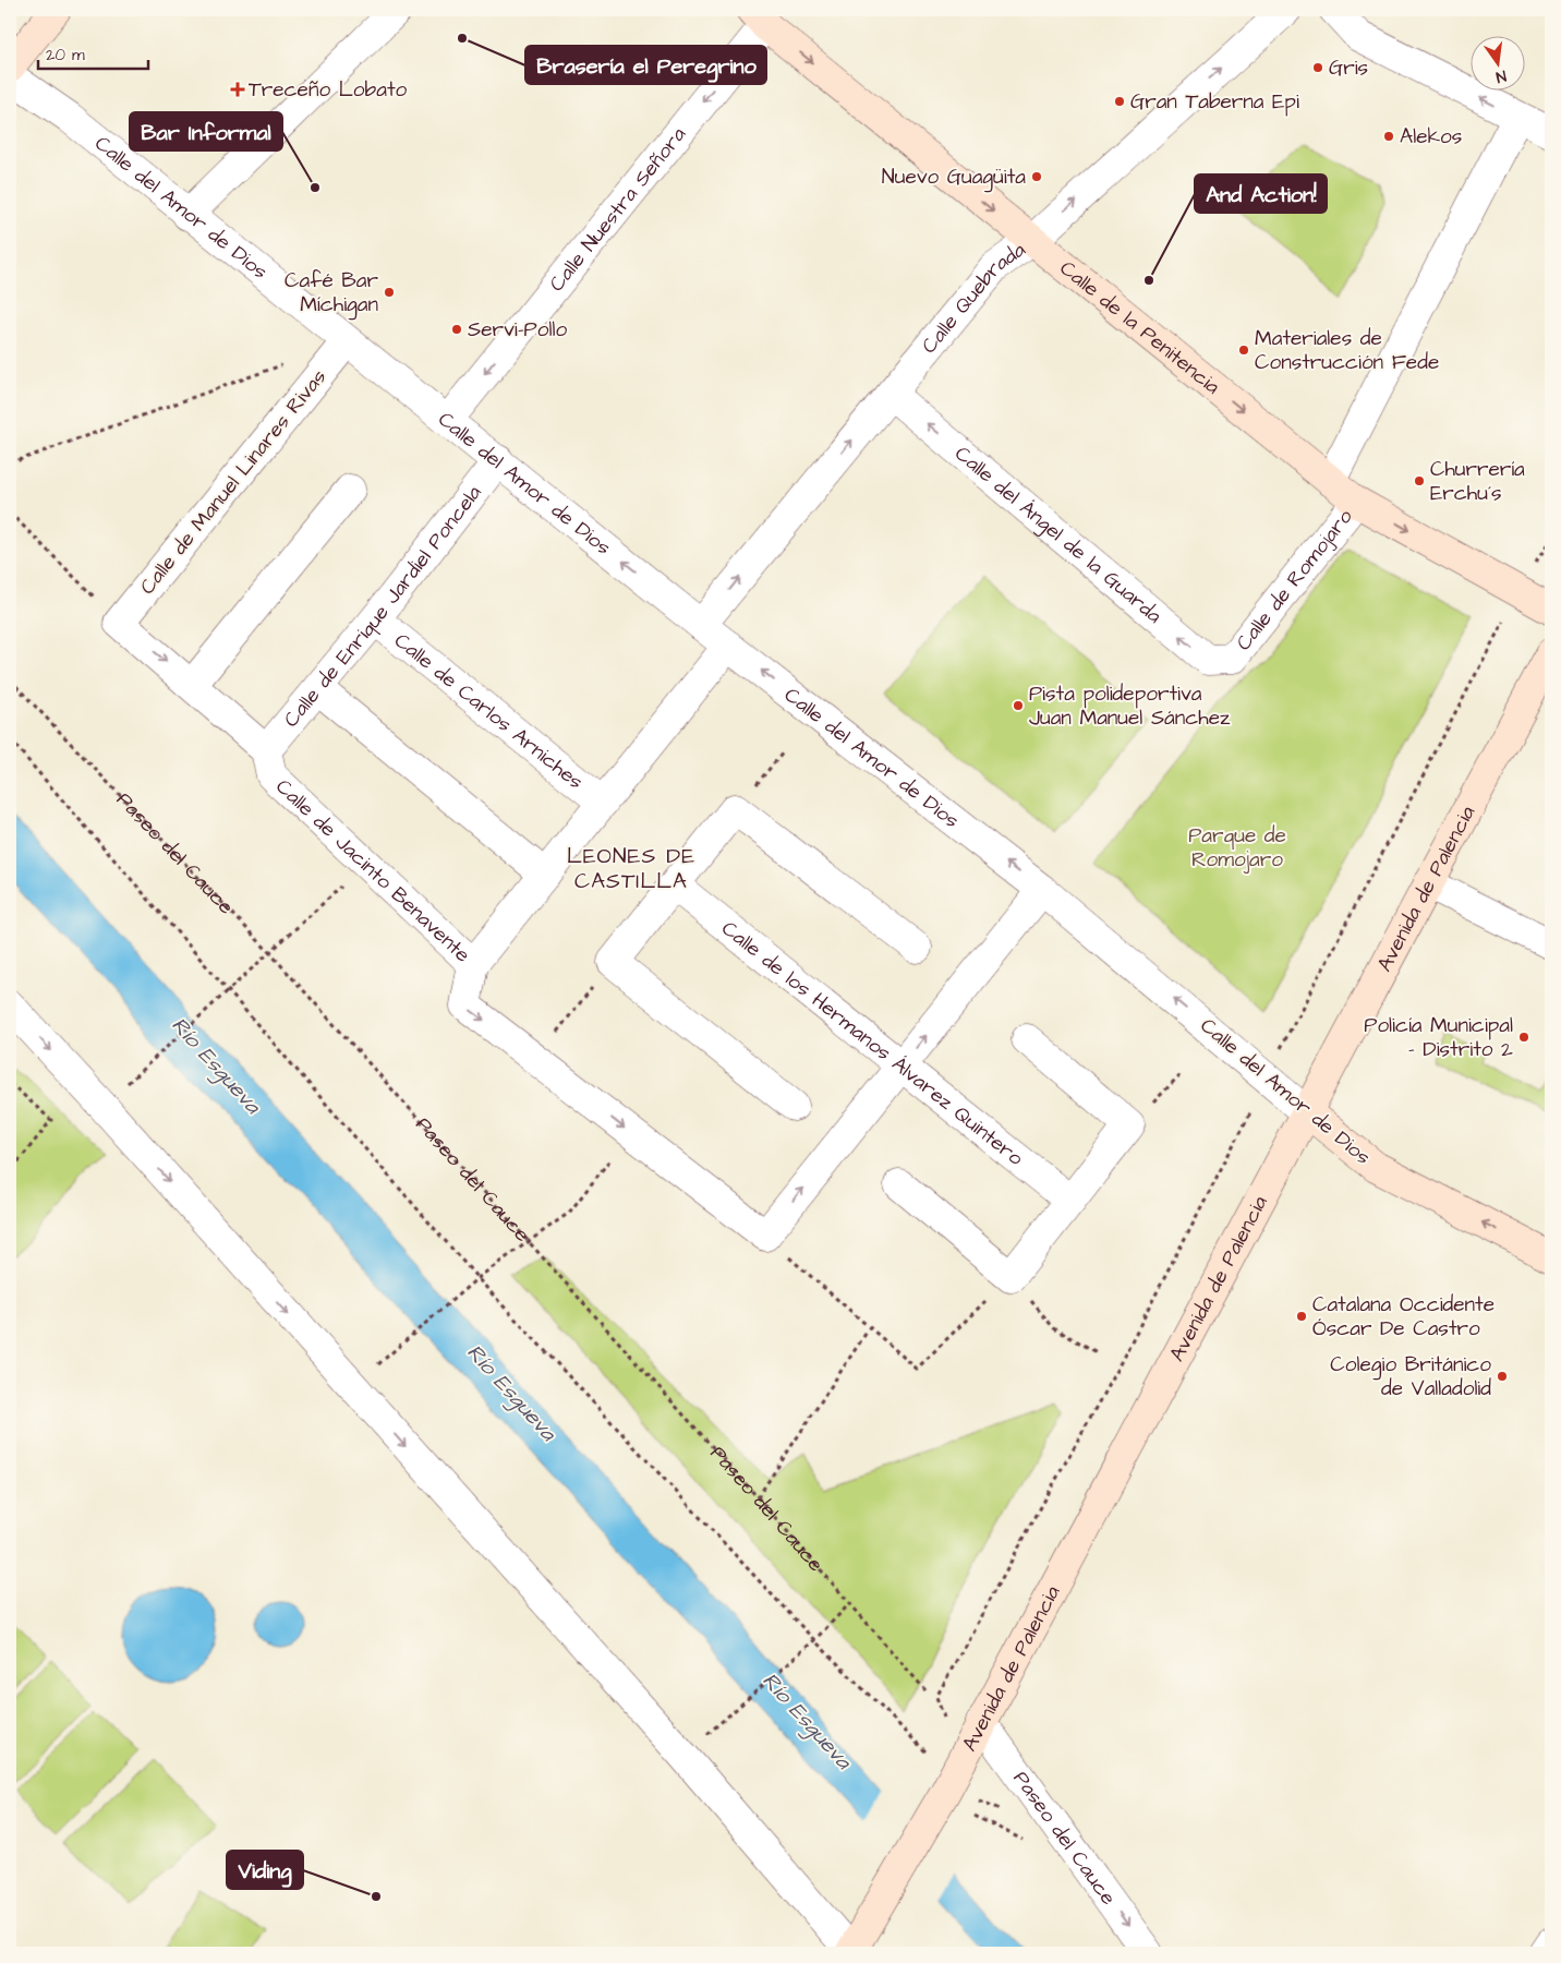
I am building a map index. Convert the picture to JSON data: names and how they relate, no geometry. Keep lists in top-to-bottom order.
{
  "streets": {
    "main road": ["Calle del Amor de Dios", "Calle de la Penitencia", "Avenida de Palencia"],
    "street": [
      "Calle Nuestra Señora",
      "Calle Quebrada",
      "Calle de Manuel Linares Rivas",
      "Calle del Ángel de la Guarda",
      "Calle de Romojaro",
      "Calle de Enrique Jardiel Poncela",
      "Calle de Carlos Arniches",
      "Paseo del Cauce",
      "Calle de Jacinto Benavente",
      "Calle de los Hermanos Álvarez Quintero"
    ]
  },
  "crossings": [
    ["Calle del Amor de Dios", "Calle Nuestra Señora"],
    ["Calle del Amor de Dios", "Calle Quebrada"],
    ["Calle del Amor de Dios", "Calle de Manuel Linares Rivas"],
    ["Calle del Amor de Dios", "Calle de Enrique Jardiel Poncela"],
    ["Calle del Amor de Dios", "Avenida de Palencia"],
    ["Calle Nuestra Señora", "Calle de la Penitencia"],
    ["Calle Quebrada", "Calle de la Penitencia"],
    ["Calle Quebrada", "Calle del Ángel de la Guarda"],
    ["Calle de la Penitencia", "Calle de Romojaro"],
    ["Calle del Ángel de la Guarda", "Calle de Romojaro"],
    ["Calle de Enrique Jardiel Poncela", "Calle de Carlos Arniches"],
    ["Calle de Enrique Jardiel Poncela", "Calle de Jacinto Benavente"],
    ["Paseo del Cauce", "Avenida de Palencia"]
  ],
  "one_way": [
    "Calle del Amor de Dios",
    "Calle Nuestra Señora",
    "Calle Quebrada",
    "Calle de la Penitencia",
    "Calle del Ángel de la Guarda"
  ],
  "districts": ["LEONES DE CASTILLA"],
  "water": ["Río Esgueva"],
  "parks": ["Parque de Romojaro"],
  "places": {
    "other": [
      "Brasería el Peregrino",
      "Gris",
      "Gran Taberna Epi",
      "Alekos",
      "Nuevo Guagüita",
      "Bar Informal",
      "And Action!",
      "Café Bar Míchigan",
      "Servi-Pollo",
      "Materiales de Construcción Fede",
      "Churrería Erchu´s",
      "Pista polideportiva Juan Manuel Sánchez",
      "Policía Municipal - Distrito 2",
      "Catalana Occidente Óscar De Castro",
      "Colegio Británico de Valladolid",
      "Viding"
    ],
    "health": ["Treceño Lobato"]
  },
  "scale_bar": "20 m",
  "north": "bottom"
}
